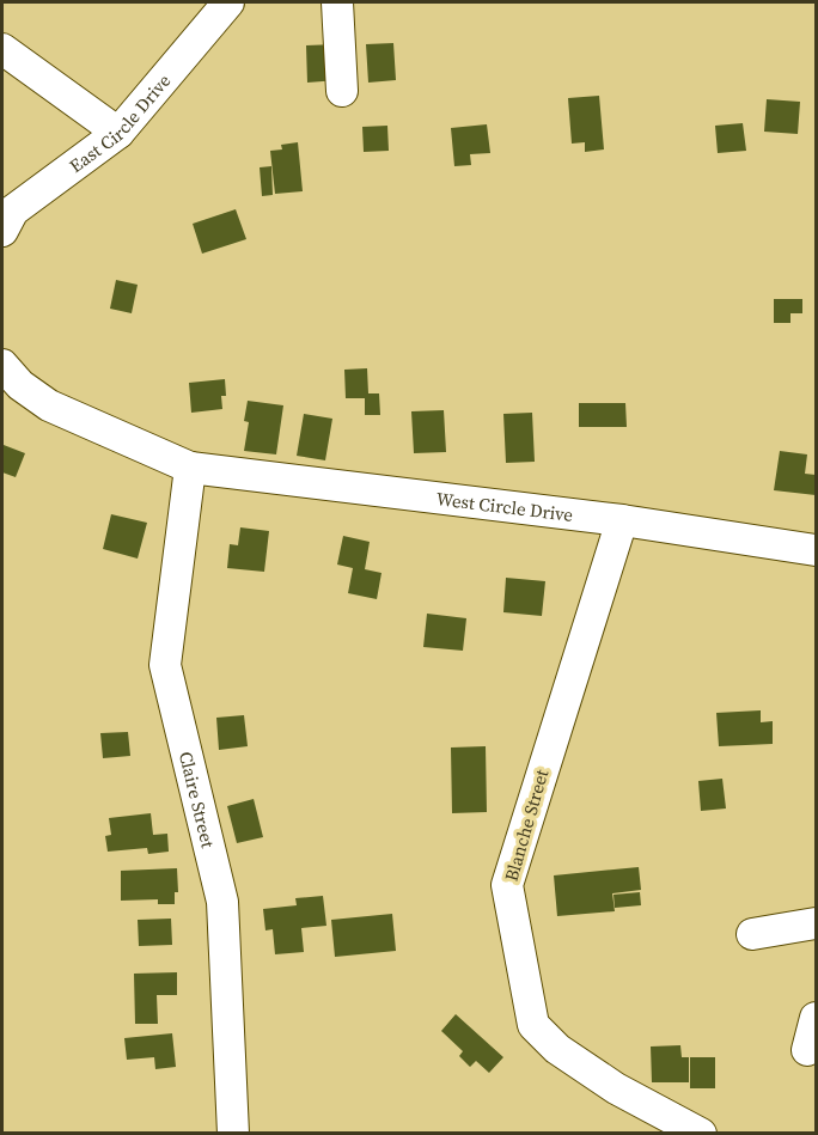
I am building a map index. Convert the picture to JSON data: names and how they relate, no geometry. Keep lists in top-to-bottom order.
{
  "streets": {
    "street": [
      "East Circle Drive",
      "West Circle Drive",
      "Claire Street",
      "Blanche Street"
    ]
  },
  "crossings": [
    ["West Circle Drive", "Claire Street"],
    ["West Circle Drive", "Blanche Street"]
  ]
}
